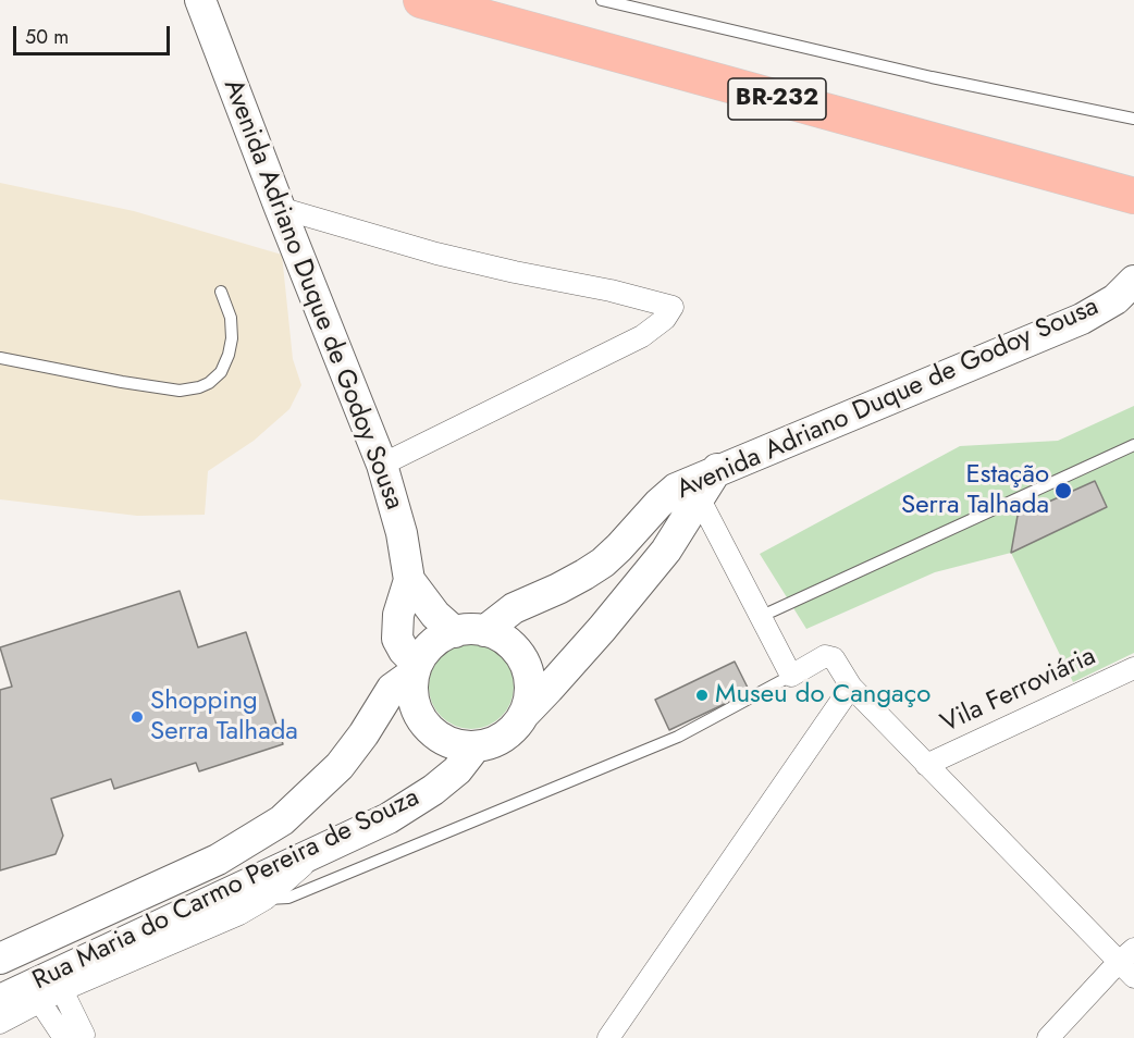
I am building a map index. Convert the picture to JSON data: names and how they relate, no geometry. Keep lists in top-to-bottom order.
{
  "streets": {
    "highway": ["BR-232"],
    "main road": ["Avenida Adriano Duque de Godoy Sousa", "Rua Maria do Carmo Pereira de Souza"],
    "street": ["Vila Ferroviária"]
  },
  "crossings": [
    ["Avenida Adriano Duque de Godoy Sousa", "Rua Maria do Carmo Pereira de Souza"]
  ],
  "places": ["Estação Serra Talhada", "Museu do Cangaço", "Shopping Serra Talhada"],
  "scale_bar": "50 m"
}
